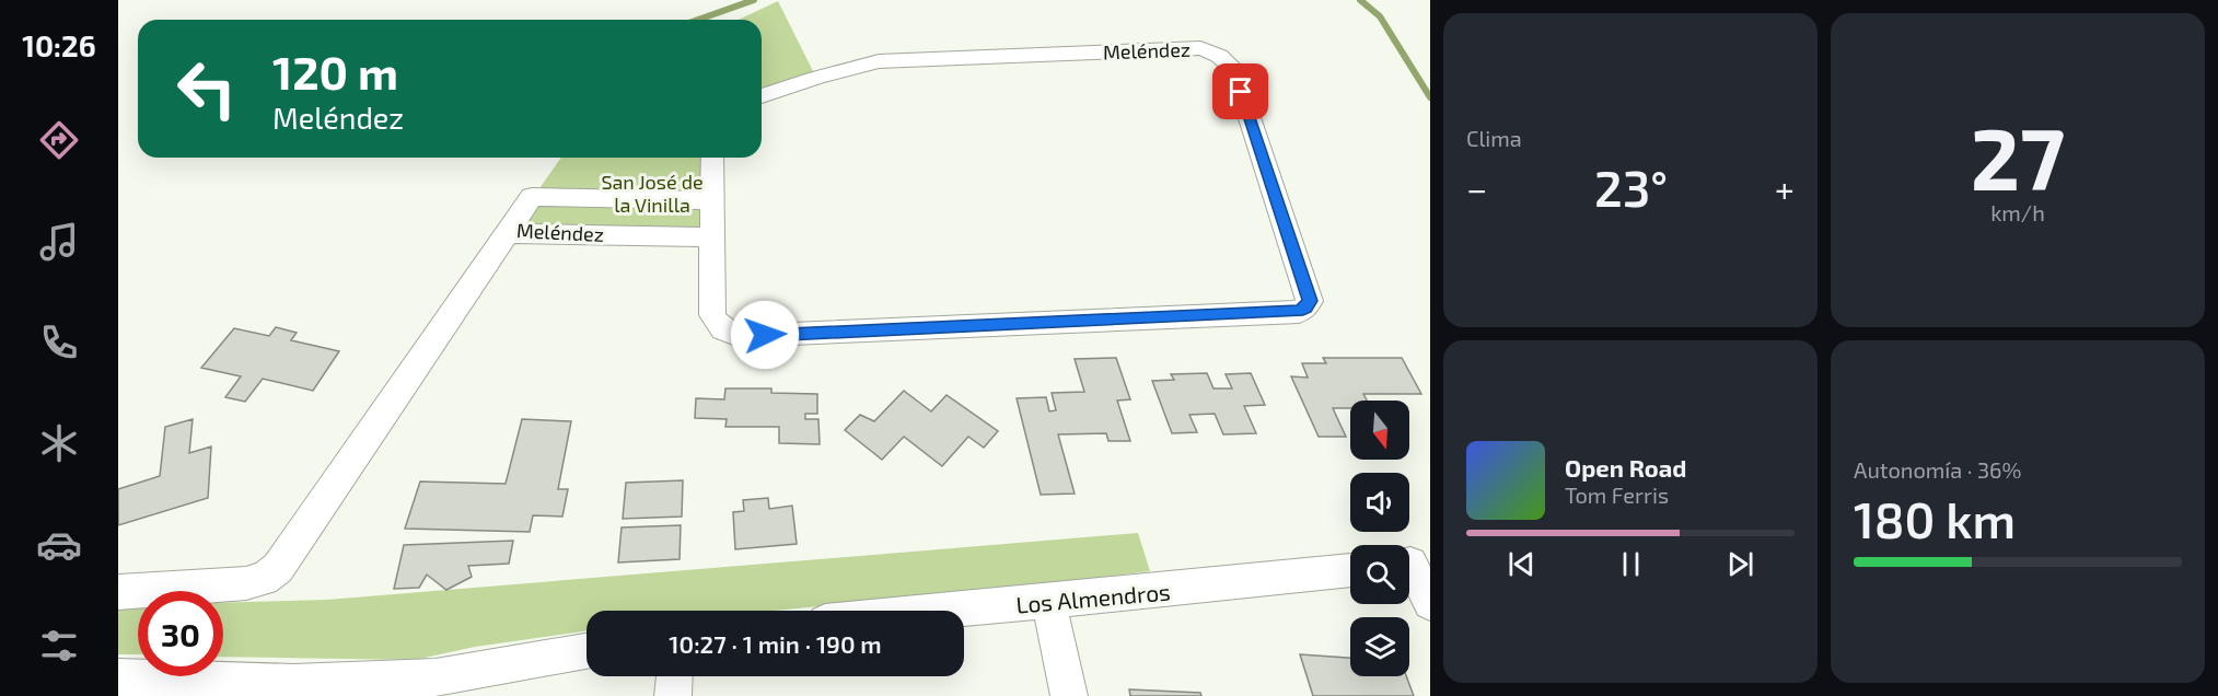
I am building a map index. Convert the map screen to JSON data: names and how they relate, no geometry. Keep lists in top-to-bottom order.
{
  "streets": {
    "street": ["Meléndez", "Los Almendros"]
  },
  "parks": ["San José de la Vinilla"],
  "north": "bottom",
  "page": {
    "tabs": "10:26",
    "tile": [
      "Clima",
      ["27", "km/h"],
      ["Autonomía · 36%", "180 km"]
    ],
    "turn": ["120 m", "Meléndez"],
    "heat": ["−", "23°", "+"],
    "song": ["Open Road", "Tom Ferris"],
    "limit": "30",
    "trip": "10:27 · 1 min · 190 m"
  }
}
